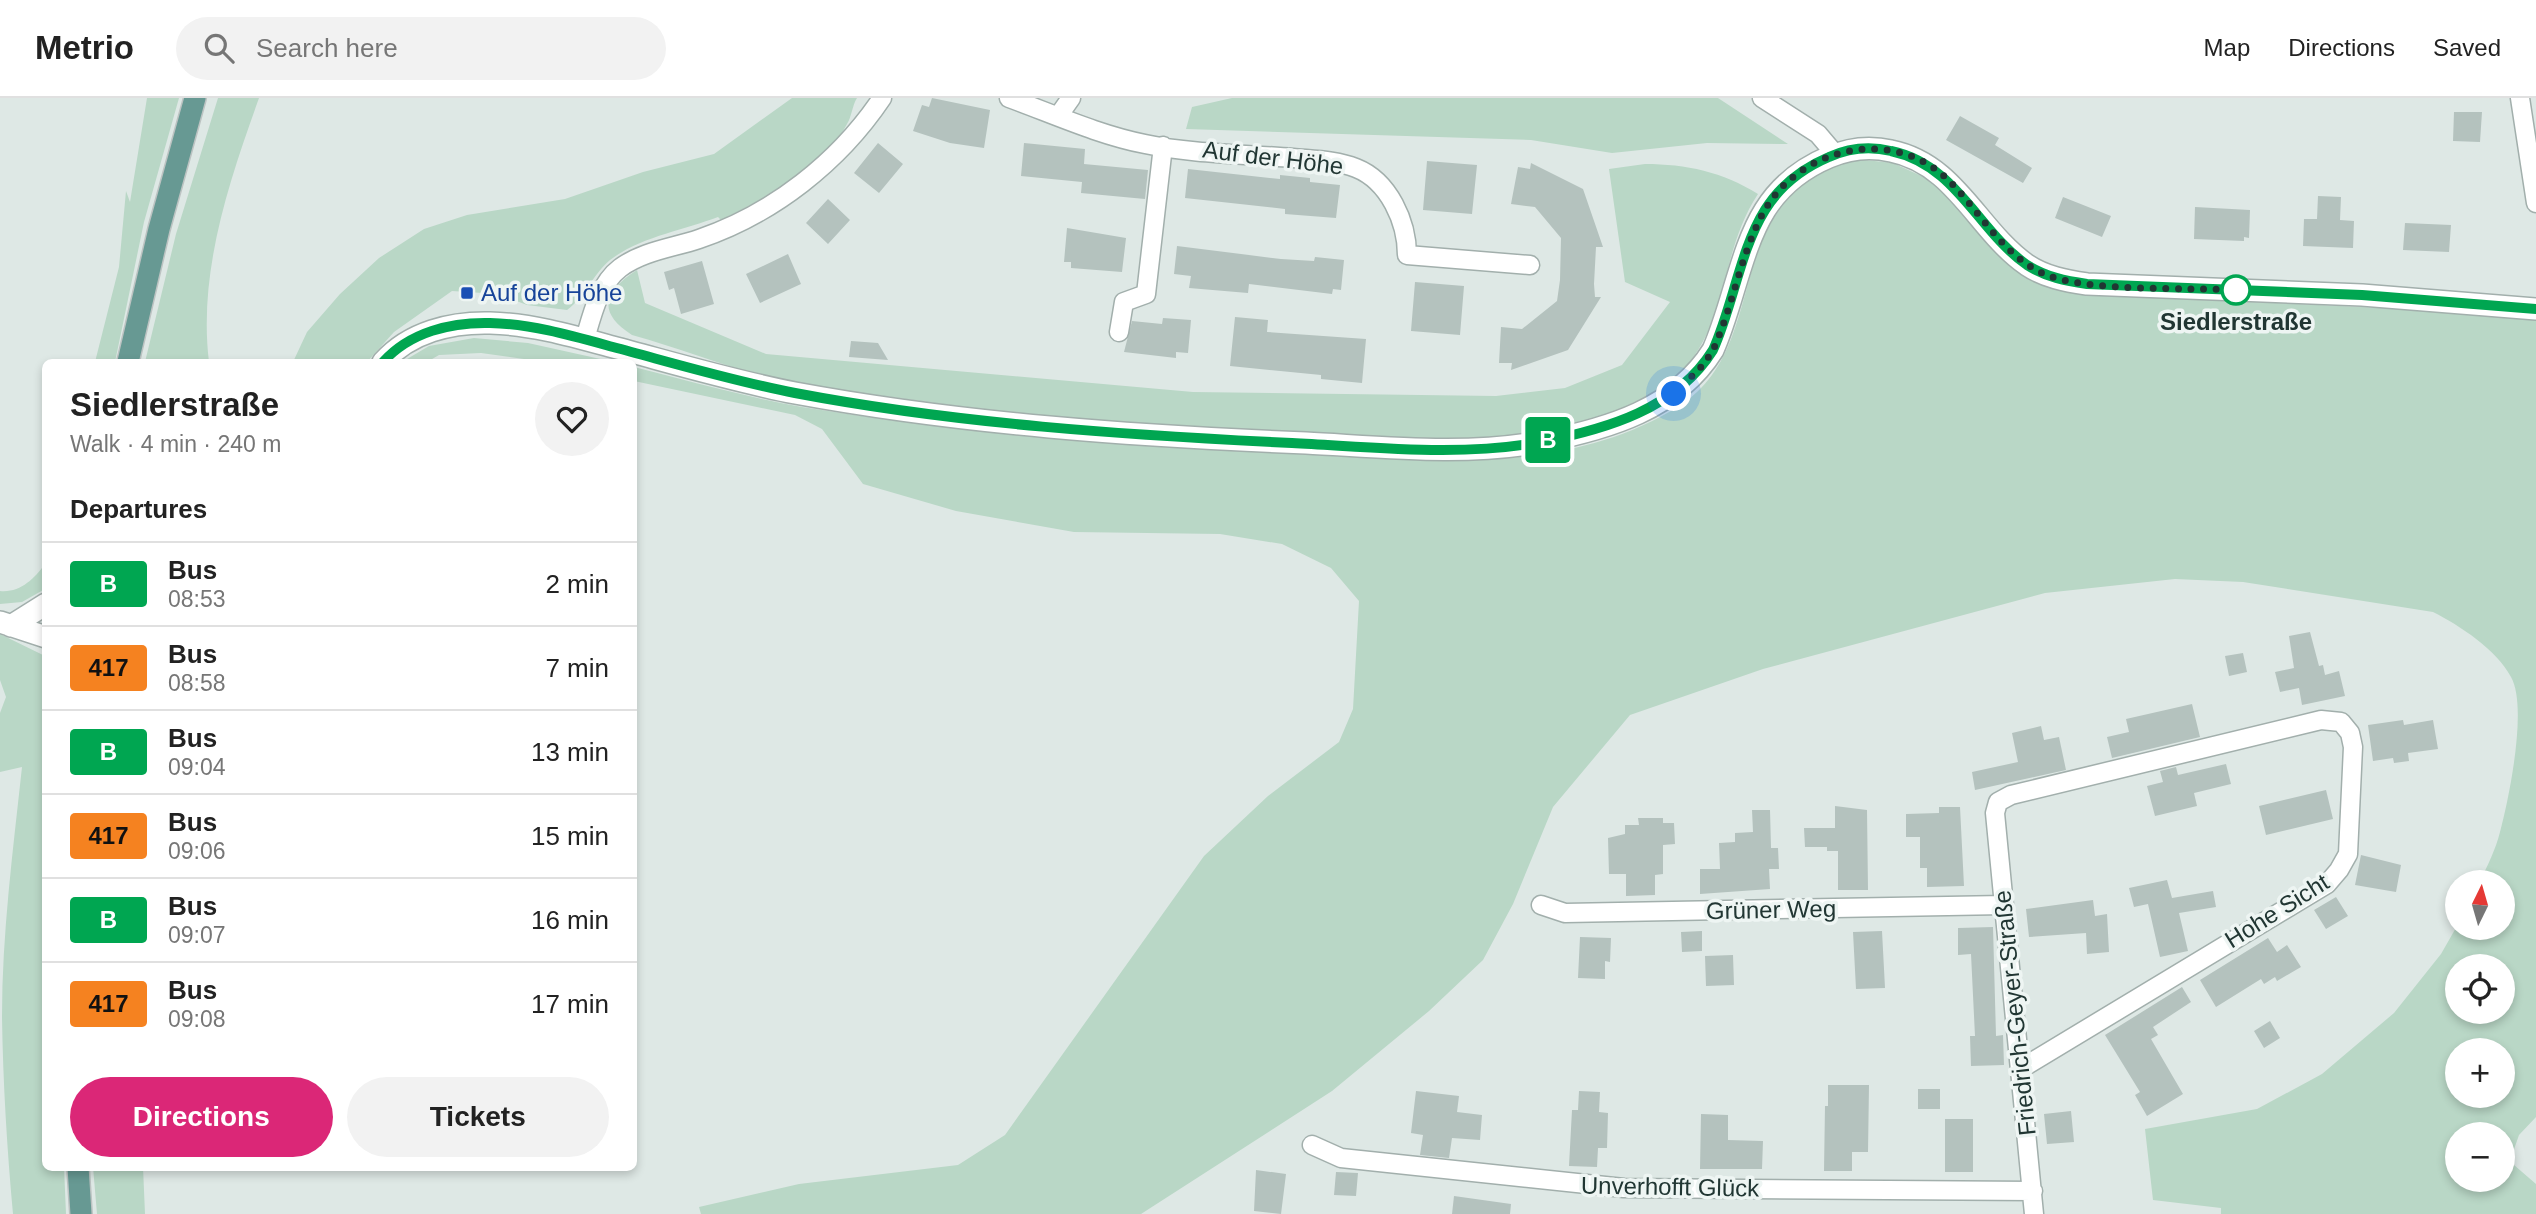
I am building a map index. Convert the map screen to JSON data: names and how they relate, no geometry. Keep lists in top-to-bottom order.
{
  "streets": {
    "street": [
      "Auf der Höhe",
      "Grüner Weg",
      "Hohe Sicht",
      "Friedrich-Geyer-Straße",
      "Unverhofft Glück"
    ]
  },
  "crossings": [
    ["Grüner Weg", "Friedrich-Geyer-Straße"],
    ["Hohe Sicht", "Friedrich-Geyer-Straße"],
    ["Friedrich-Geyer-Straße", "Unverhofft Glück"]
  ],
  "places": {
    "other": ["Siedlerstraße"],
    "transit": ["Auf der Höhe"]
  },
  "lines": ["bus line B"],
  "north": "top",
  "page": {
    "header": "Metrio",
    "search": "Search here",
    "nav": ["Map", "Directions", "Saved"],
    "on_map": "B",
    "heading": [
      ["Siedlerstraße", "Walk · 4 min · 240 m"],
      "Departures"
    ],
    "list": [
      {
        "mark": "B",
        "name": "Bus",
        "note": "08:53",
        "value": "2 min"
      },
      {
        "mark": "417",
        "name": "Bus",
        "note": "08:58",
        "value": "7 min"
      },
      {
        "mark": "B",
        "name": "Bus",
        "note": "09:04",
        "value": "13 min"
      },
      {
        "mark": "417",
        "name": "Bus",
        "note": "09:06",
        "value": "15 min"
      },
      {
        "mark": "B",
        "name": "Bus",
        "note": "09:07",
        "value": "16 min"
      },
      {
        "mark": "417",
        "name": "Bus",
        "note": "09:08",
        "value": "17 min"
      }
    ],
    "map_buttons": ["+", "−"],
    "buttons": ["Directions", "Tickets"]
  }
}
